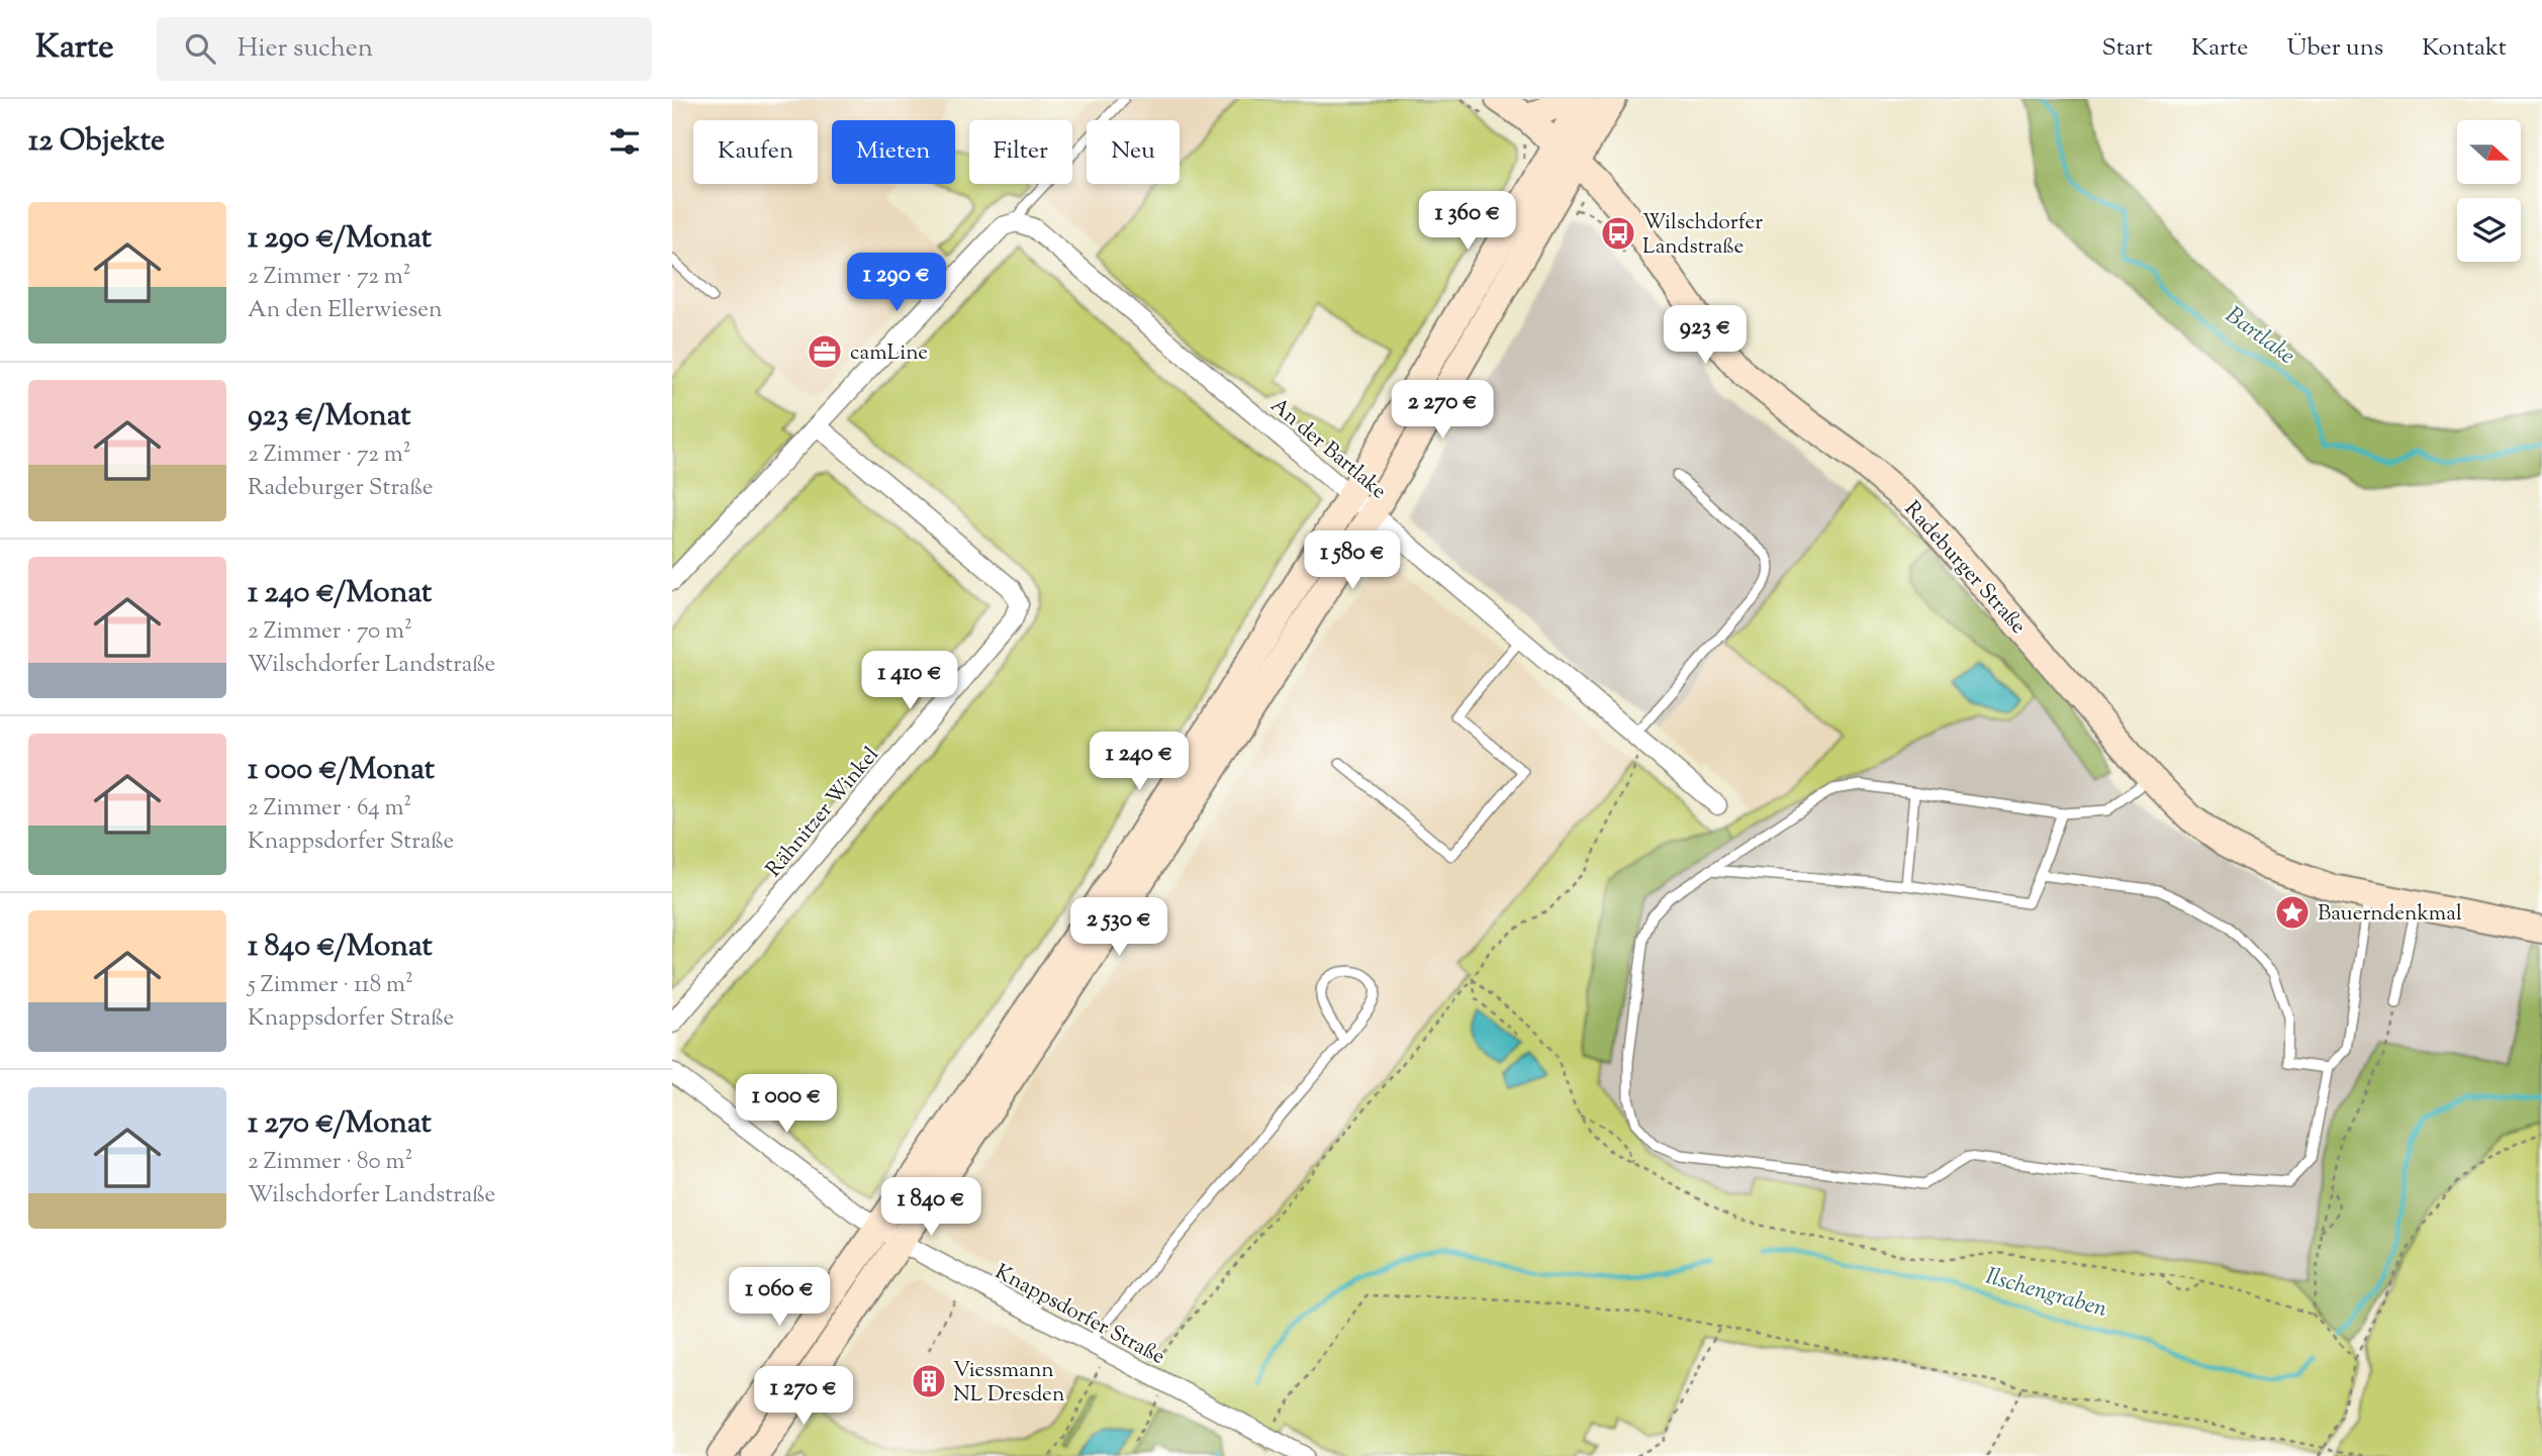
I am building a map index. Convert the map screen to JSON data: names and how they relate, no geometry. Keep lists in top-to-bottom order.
{
  "streets": {
    "main road": ["Radeburger Straße"],
    "street": ["An der Bartlake", "Rähnitzer Winkel", "Knappsdorfer Straße"]
  },
  "water": ["Bartlake", "Ilschengraben"],
  "places": {
    "bus stop": ["Wilschdorfer Landstraße"],
    "office": ["camLine"],
    "place": ["Bauerndenkmal"],
    "building": ["Viessmann NL Dresden"]
  },
  "north": "right",
  "page": {
    "header": "Karte",
    "search": "Hier suchen",
    "nav": [
      "Start",
      "Karte",
      "Über uns",
      "Kontakt"
    ],
    "heading": "12 Objekte",
    "chip": [
      "Kaufen",
      "Mieten",
      "Filter",
      "Neu"
    ],
    "list": [
      {
        "name": "1 290 €/Monat",
        "note": "2 Zimmer · 72 m² · An den Ellerwiesen"
      },
      {
        "name": "923 €/Monat",
        "note": "2 Zimmer · 72 m² · Radeburger Straße"
      },
      {
        "name": "1 240 €/Monat",
        "note": "2 Zimmer · 70 m² · Wilschdorfer Landstraße"
      },
      {
        "name": "1 000 €/Monat",
        "note": "2 Zimmer · 64 m² · Knappsdorfer Straße"
      },
      {
        "name": "1 840 €/Monat",
        "note": "5 Zimmer · 118 m² · Knappsdorfer Straße"
      },
      {
        "name": "1 270 €/Monat",
        "note": "2 Zimmer · 80 m² · Wilschdorfer Landstraße"
      }
    ],
    "price": [
      "1 360 €",
      "1 290 €",
      "923 €",
      "2 270 €",
      "1 580 €",
      "1 410 €",
      "1 240 €",
      "2 530 €",
      "1 000 €",
      "1 840 €",
      "1 060 €",
      "1 270 €"
    ]
  }
}
